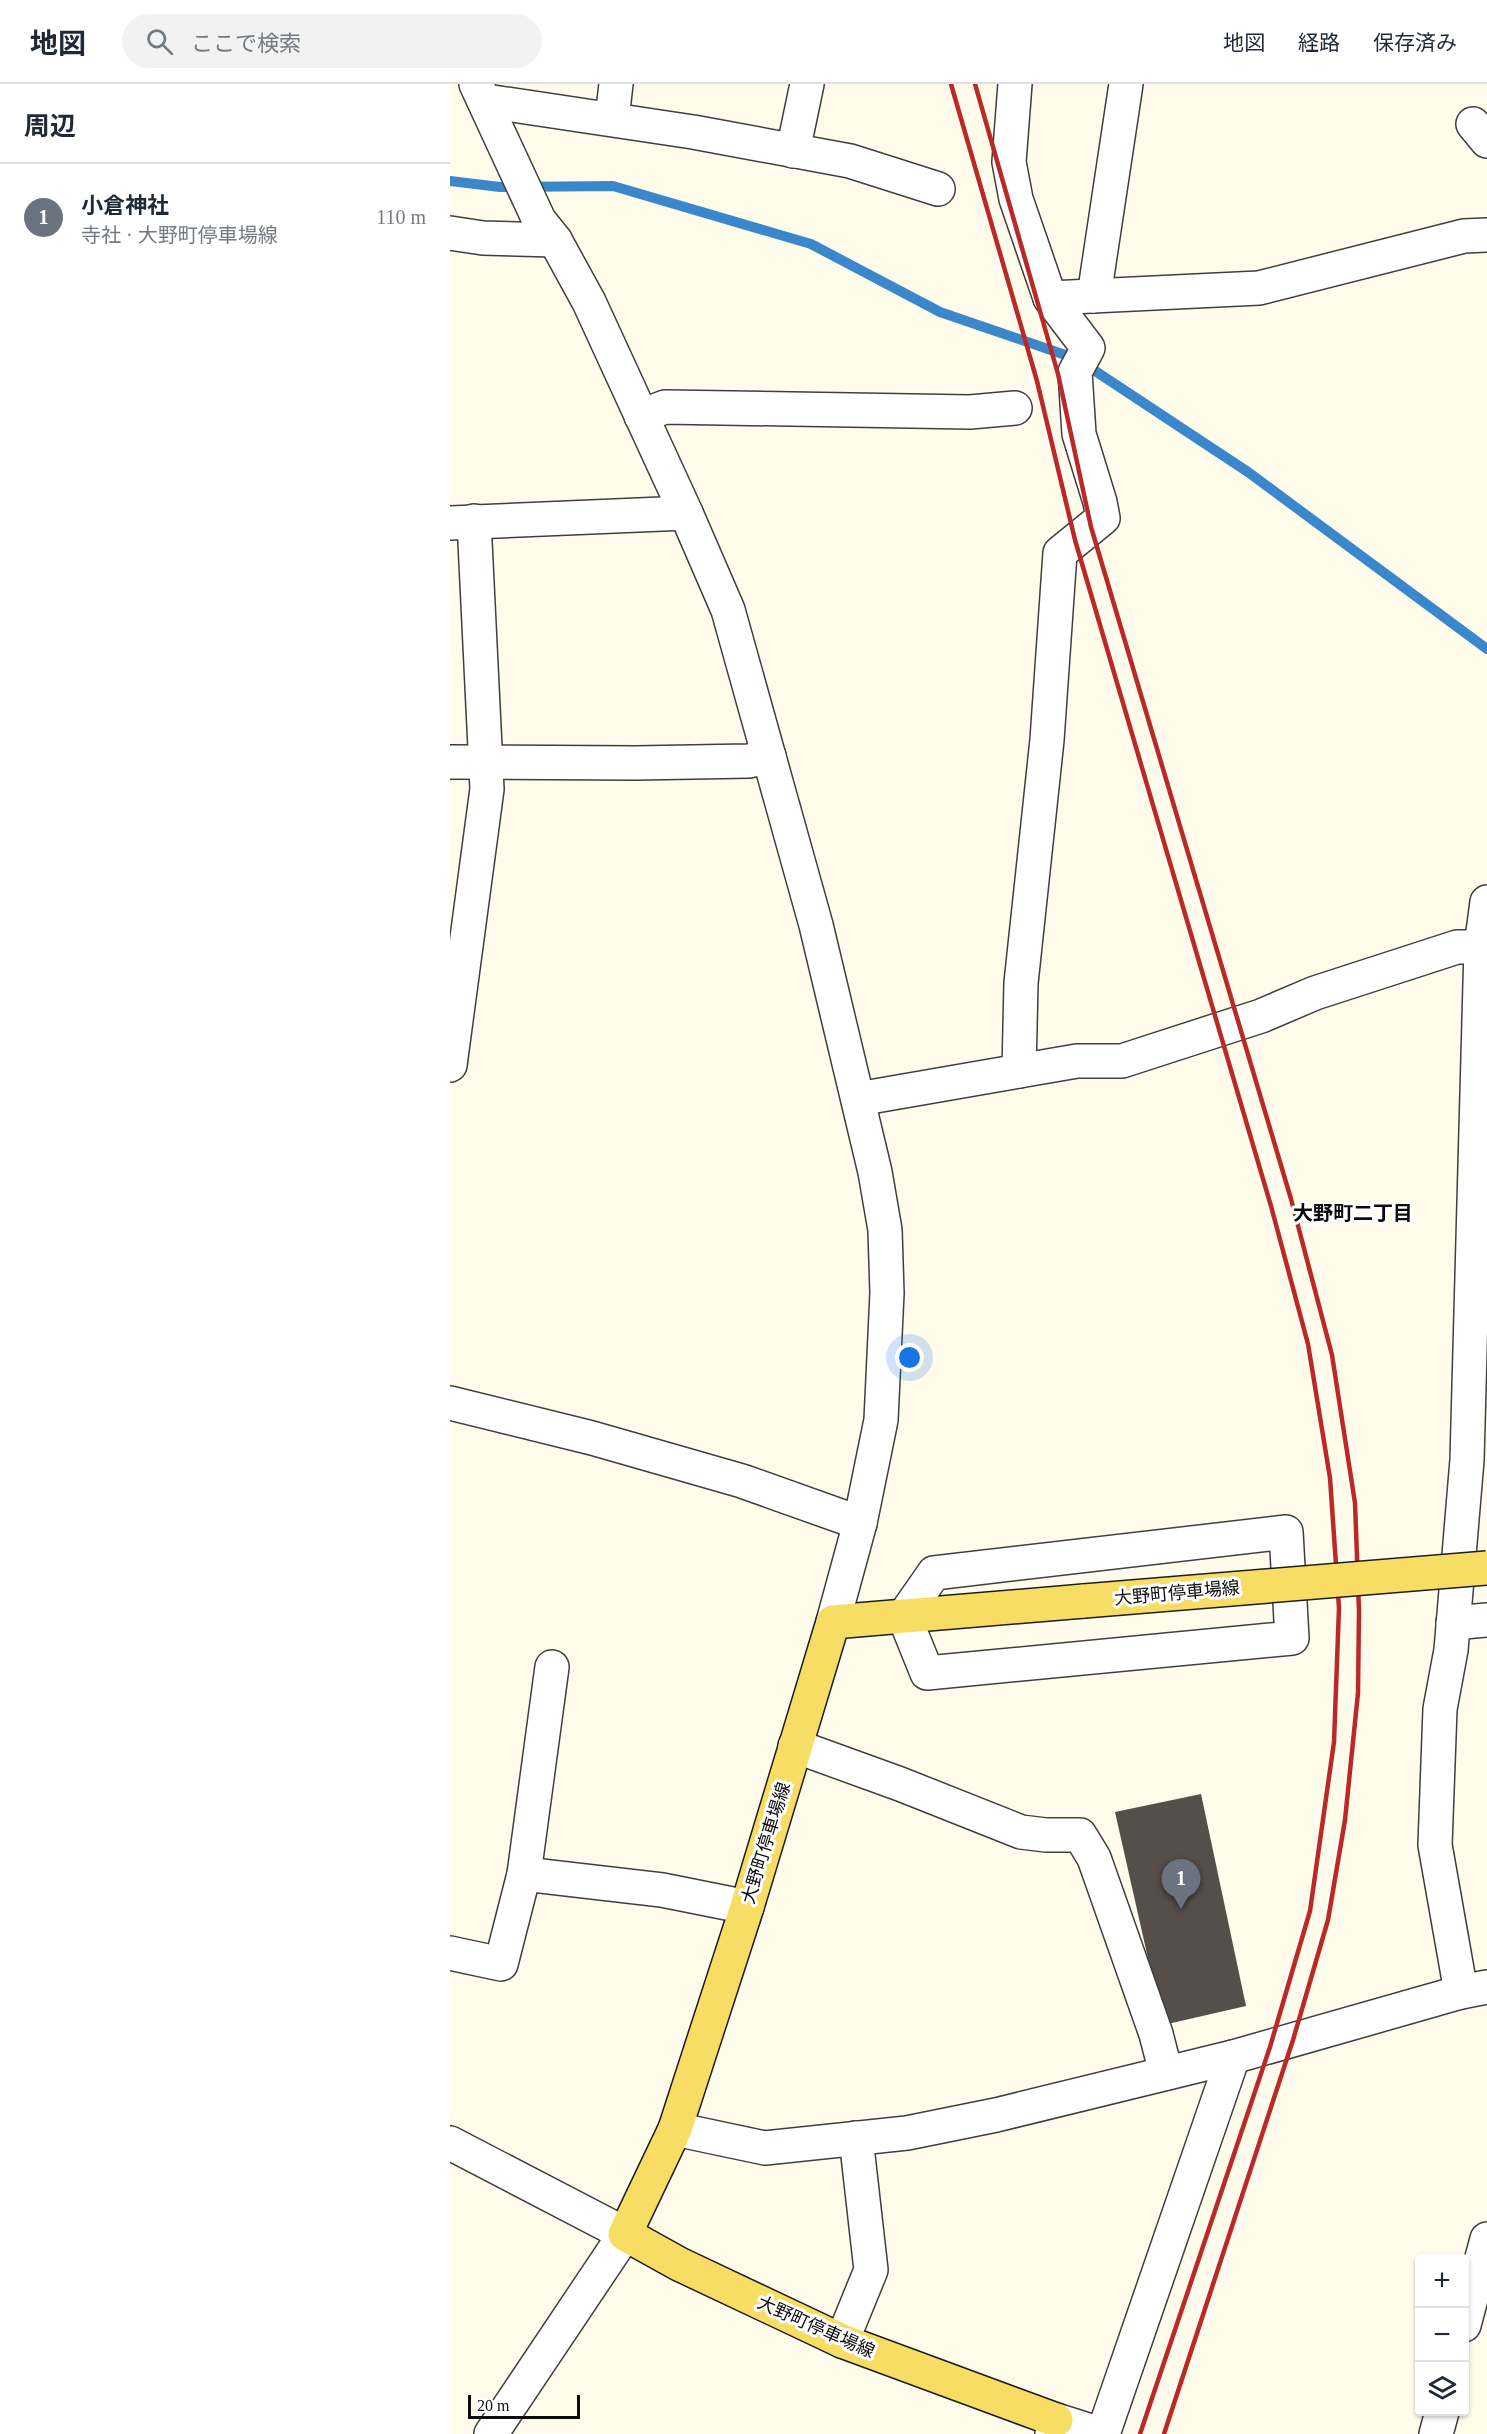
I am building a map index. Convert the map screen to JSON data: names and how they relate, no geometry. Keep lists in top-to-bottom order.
{
  "streets": {
    "main road": ["大野町停車場線"]
  },
  "districts": ["大野町二丁目"],
  "scale_bar": "20 m",
  "page": {
    "header": "地図",
    "search": "ここで検索",
    "nav": ["地図", "経路", "保存済み"],
    "heading": "周辺",
    "list": [
      {
        "mark": "1",
        "name": "小倉神社",
        "note": "寺社 · 大野町停車場線",
        "value": "110 m"
      }
    ],
    "pins": "1",
    "map_buttons": ["+", "−"],
    "scale": "20 m"
  }
}
